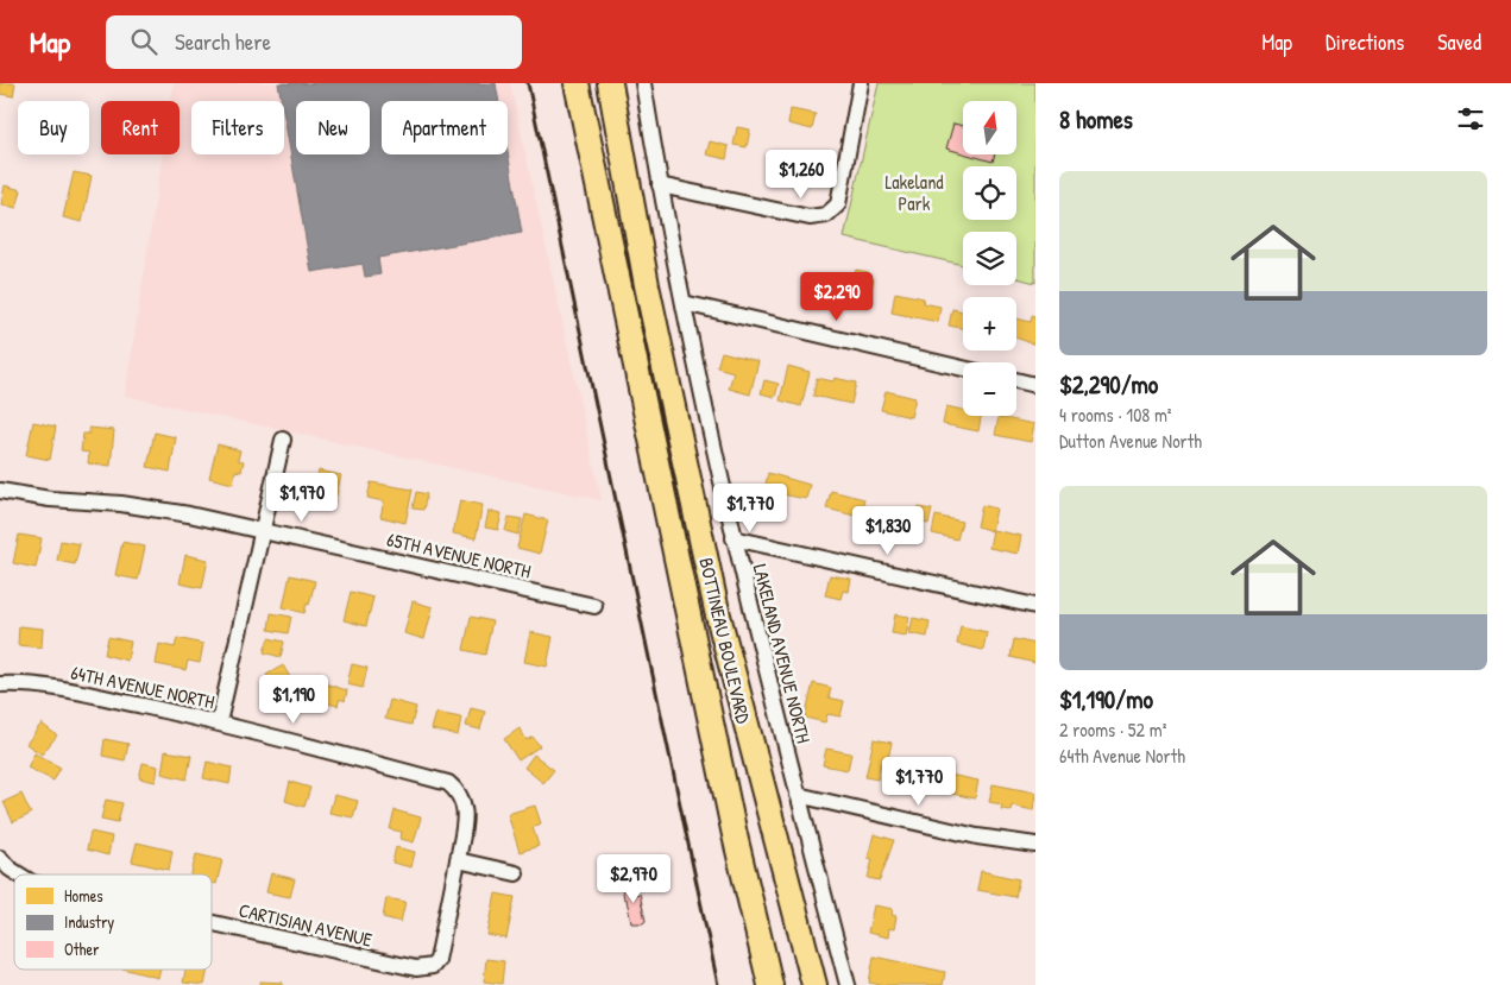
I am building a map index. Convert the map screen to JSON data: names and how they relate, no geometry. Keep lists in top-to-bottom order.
{
  "streets": {
    "highway": ["BOTTINEAU BOULEVARD"],
    "street": [
      "65TH AVENUE NORTH",
      "LAKELAND AVENUE NORTH",
      "64TH AVENUE NORTH",
      "CARTISIAN AVENUE"
    ]
  },
  "crossings": [
    ["64TH AVENUE NORTH", "CARTISIAN AVENUE"]
  ],
  "parks": ["Lakeland Park"],
  "legend": ["Homes", "Industry", "Other"],
  "north": "top",
  "page": {
    "header": "Map",
    "search": "Search here",
    "nav": ["Map", "Directions", "Saved"],
    "heading": "8 homes",
    "map_buttons": ["+", "−"],
    "chip": [
      "Buy",
      "Rent",
      "Filters",
      "New",
      "Apartment"
    ],
    "price": [
      "$1,260",
      "$2,290",
      "$1,970",
      "$1,770",
      "$1,830",
      "$1,190",
      "$1,770",
      "$2,970"
    ],
    "list": [
      {
        "name": "$2,290/mo",
        "note": "4 rooms · 108 m² · Dutton Avenue North"
      },
      {
        "name": "$1,190/mo",
        "note": "2 rooms · 52 m² · 64th Avenue North"
      }
    ]
  }
}
